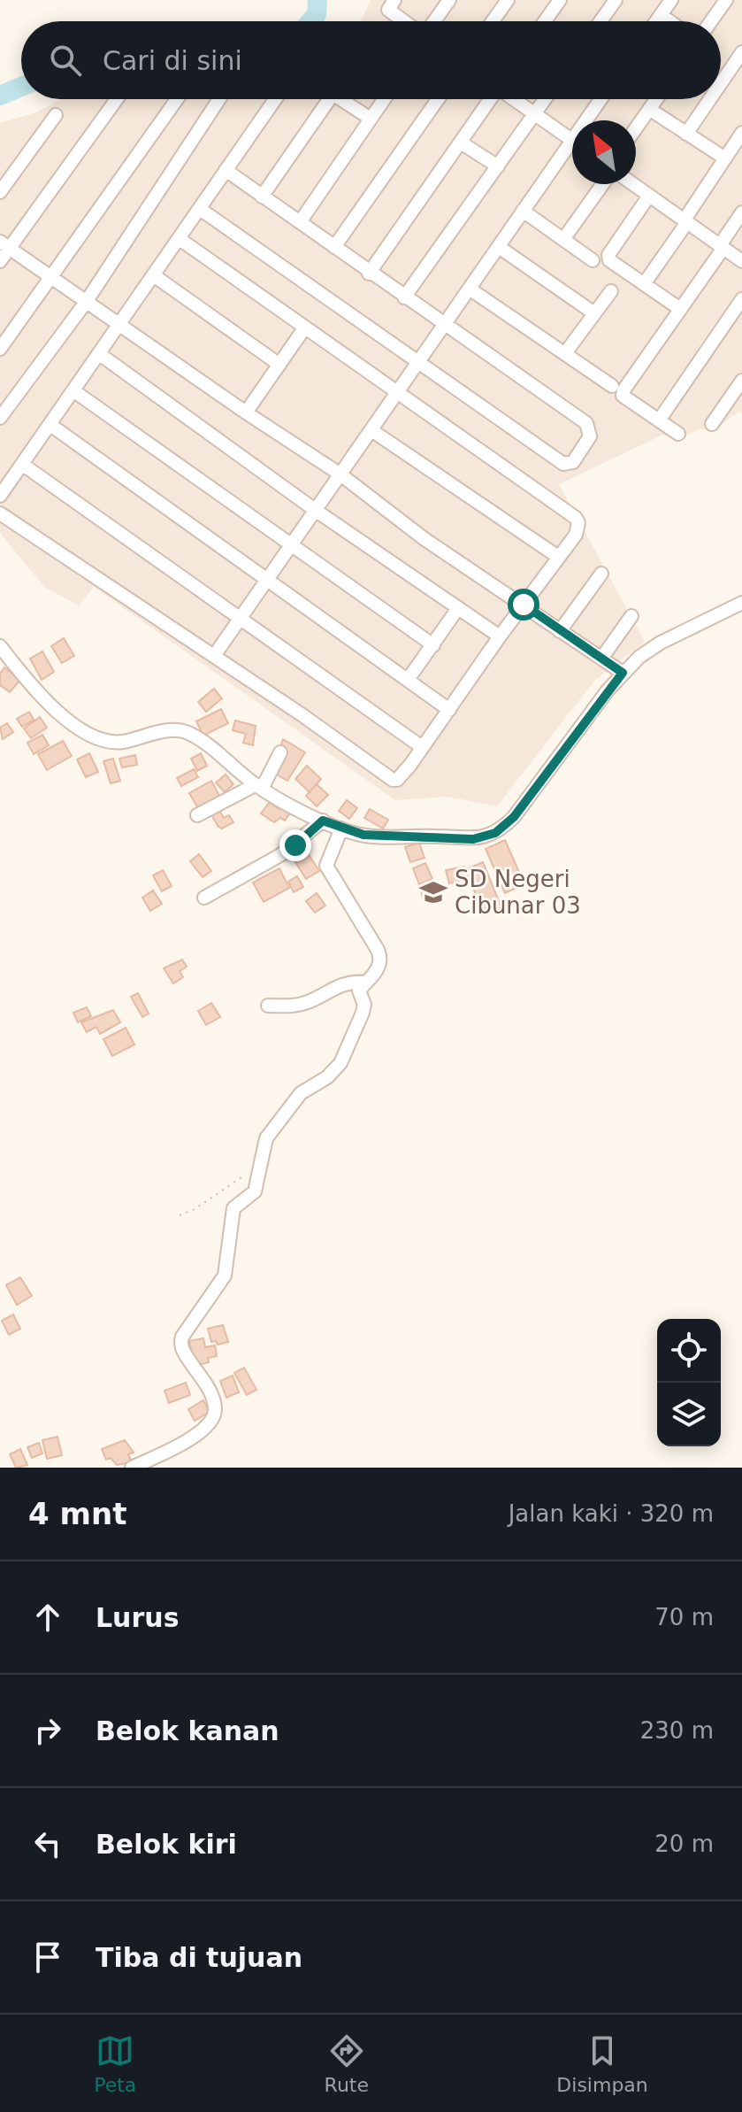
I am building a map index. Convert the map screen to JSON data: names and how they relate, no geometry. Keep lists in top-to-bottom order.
{
  "places": {
    "school or university": ["SD Negeri Cibunar 03"]
  },
  "north": "top left",
  "page": {
    "search": "Cari di sini",
    "heading": ["4 mnt", "Jalan kaki · 320 m"],
    "list": [
      ["Lurus", "70 m"],
      ["Belok kanan", "230 m"],
      ["Belok kiri", "20 m"],
      "Tiba di tujuan"
    ],
    "nav": ["Peta", "Rute", "Disimpan"]
  }
}
